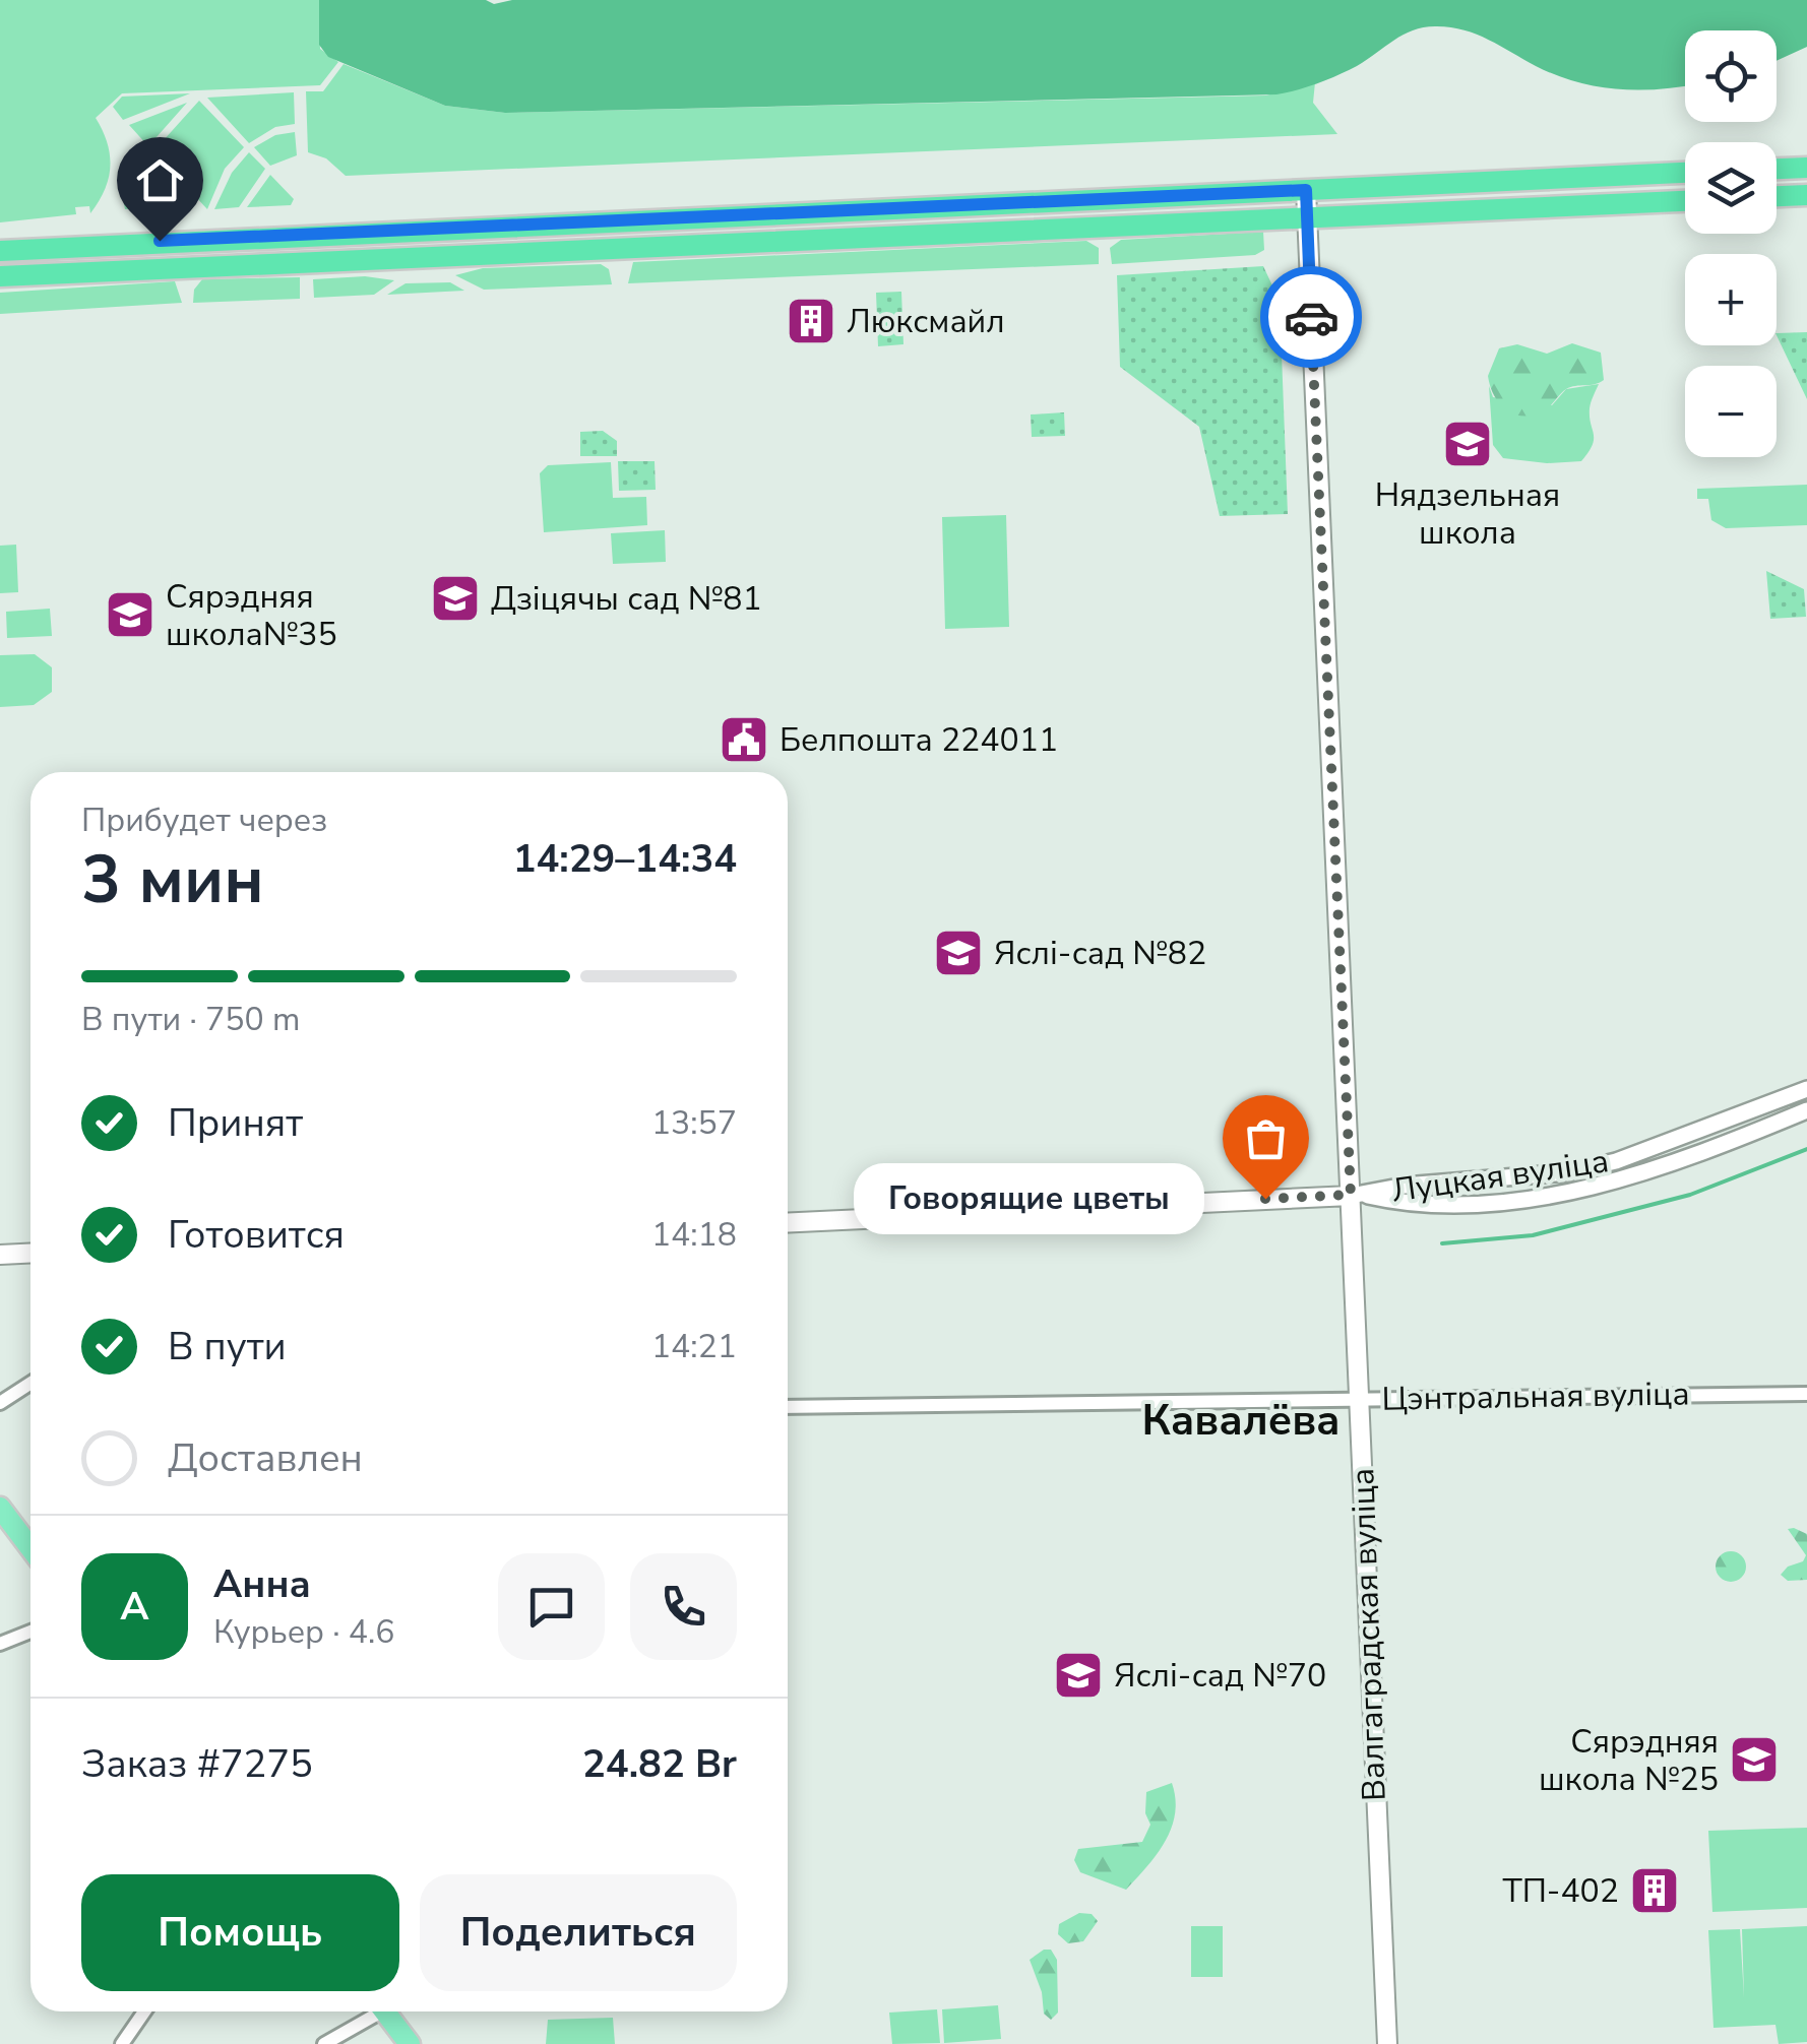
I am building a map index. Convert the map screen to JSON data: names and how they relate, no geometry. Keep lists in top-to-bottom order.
{
  "streets": {
    "main road": ["Луцкая вуліца", "Валгаградская вуліца"],
    "street": ["Цэнтральная вуліца"]
  },
  "crossings": [
    ["Луцкая вуліца", "Валгаградская вуліца"],
    ["Цэнтральная вуліца", "Валгаградская вуліца"]
  ],
  "districts": ["Кавалёва"],
  "places": {
    "building": ["Люксмайл", "ТП-402"],
    "school or university": [
      "Нядзельная школа",
      "Дзіцячы сад №81",
      "Сярэдняя школа№35",
      "Яслі-сад №82",
      "Яслі-сад №70",
      "Сярэдняя школа №25"
    ],
    "public building": ["Белпошта 224011"],
    "other": ["Говорящие цветы"]
  },
  "page": {
    "map_buttons": ["+", "−"],
    "heading": ["3 мин", "Прибудет через", "14:29–14:34"],
    "panel": [
      "Анна",
      "Курьер · 4.6",
      "Заказ #7275",
      "24.82 Br"
    ],
    "bar": "В пути · 750 m",
    "list": [
      ["Принят", "13:57"],
      ["Готовится", "14:18"],
      ["В пути", "14:21"],
      "Доставлен"
    ],
    "bubble": "Говорящие цветы",
    "round": "А",
    "buttons": ["Помощь", "Поделиться"]
  }
}
